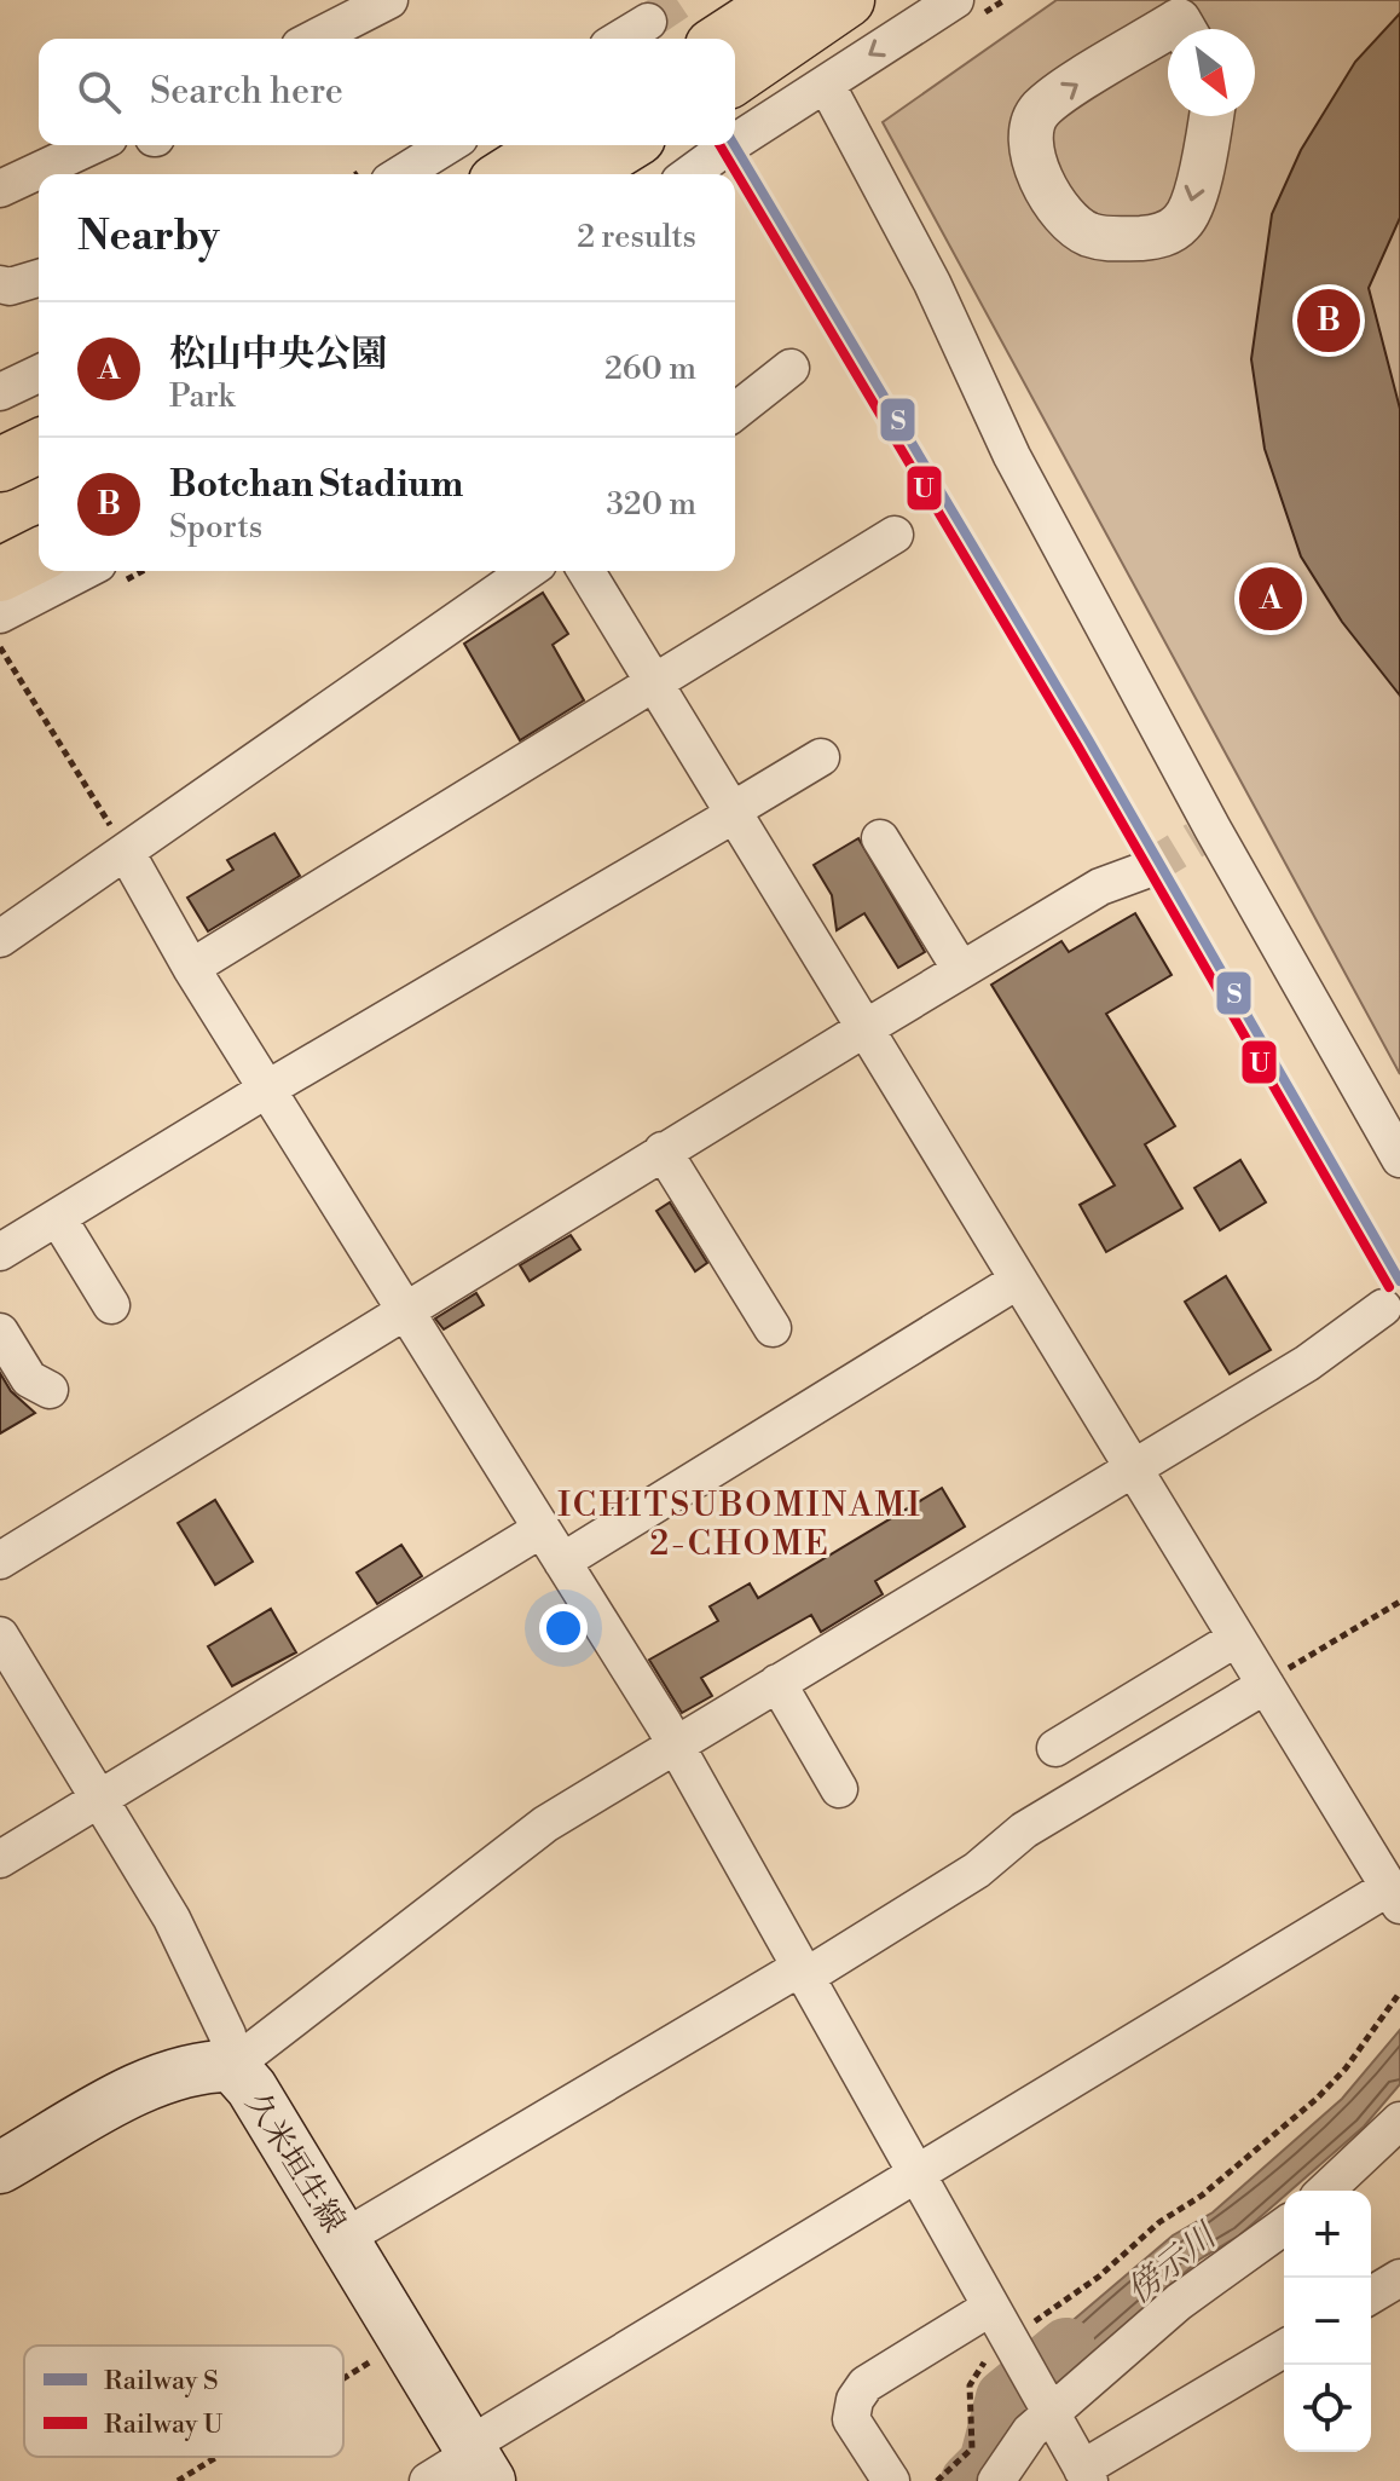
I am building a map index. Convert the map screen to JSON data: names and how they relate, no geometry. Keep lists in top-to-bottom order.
{
  "streets": {
    "main road": ["久米垣生線"]
  },
  "districts": ["ICHITSUBOMINAMI 2-CHOME"],
  "water": ["傍示川"],
  "lines": ["rail line S", "rail line U"],
  "legend": ["Railway S", "Railway U"],
  "north": "bottom right",
  "page": {
    "search": "Search here",
    "heading": ["Nearby", "2 results"],
    "pins": ["B", "A"],
    "list": [
      {
        "mark": "A",
        "name": "松山中央公園",
        "note": "Park",
        "value": "260 m"
      },
      {
        "mark": "B",
        "name": "Botchan Stadium",
        "note": "Sports",
        "value": "320 m"
      }
    ],
    "map_buttons": ["+", "−"]
  }
}
